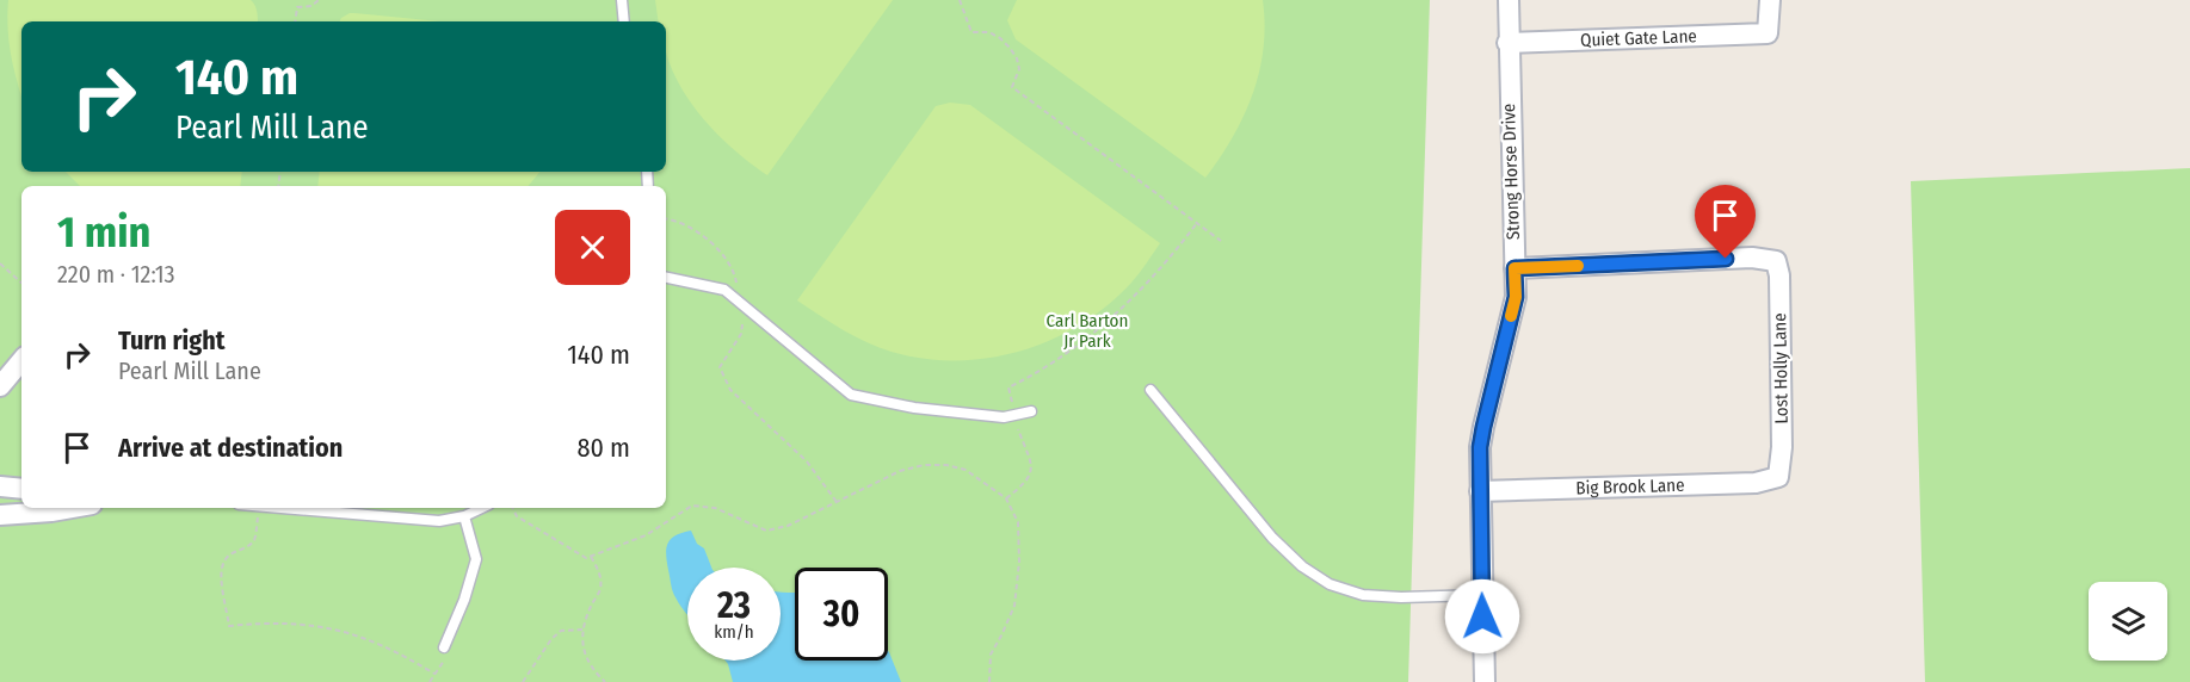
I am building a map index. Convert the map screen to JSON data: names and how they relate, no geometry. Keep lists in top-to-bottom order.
{
  "streets": {
    "street": [
      "Quiet Gate Lane",
      "Strong Horse Drive",
      "Lost Holly Lane",
      "Big Brook Lane"
    ]
  },
  "crossings": [
    ["Quiet Gate Lane", "Strong Horse Drive"],
    ["Strong Horse Drive", "Lost Holly Lane"],
    ["Strong Horse Drive", "Big Brook Lane"],
    ["Lost Holly Lane", "Big Brook Lane"]
  ],
  "parks": ["Carl Barton Jr Park"],
  "page": {
    "turn": ["140 m", "Pearl Mill Lane"],
    "heading": ["1 min", "220 m · 12:13"],
    "list": [
      {
        "name": "Turn right",
        "note": "Pearl Mill Lane",
        "value": "140 m"
      },
      {
        "name": "Arrive at destination",
        "value": "80 m"
      }
    ],
    "speed": "23 km/h",
    "limit": "30"
  }
}
